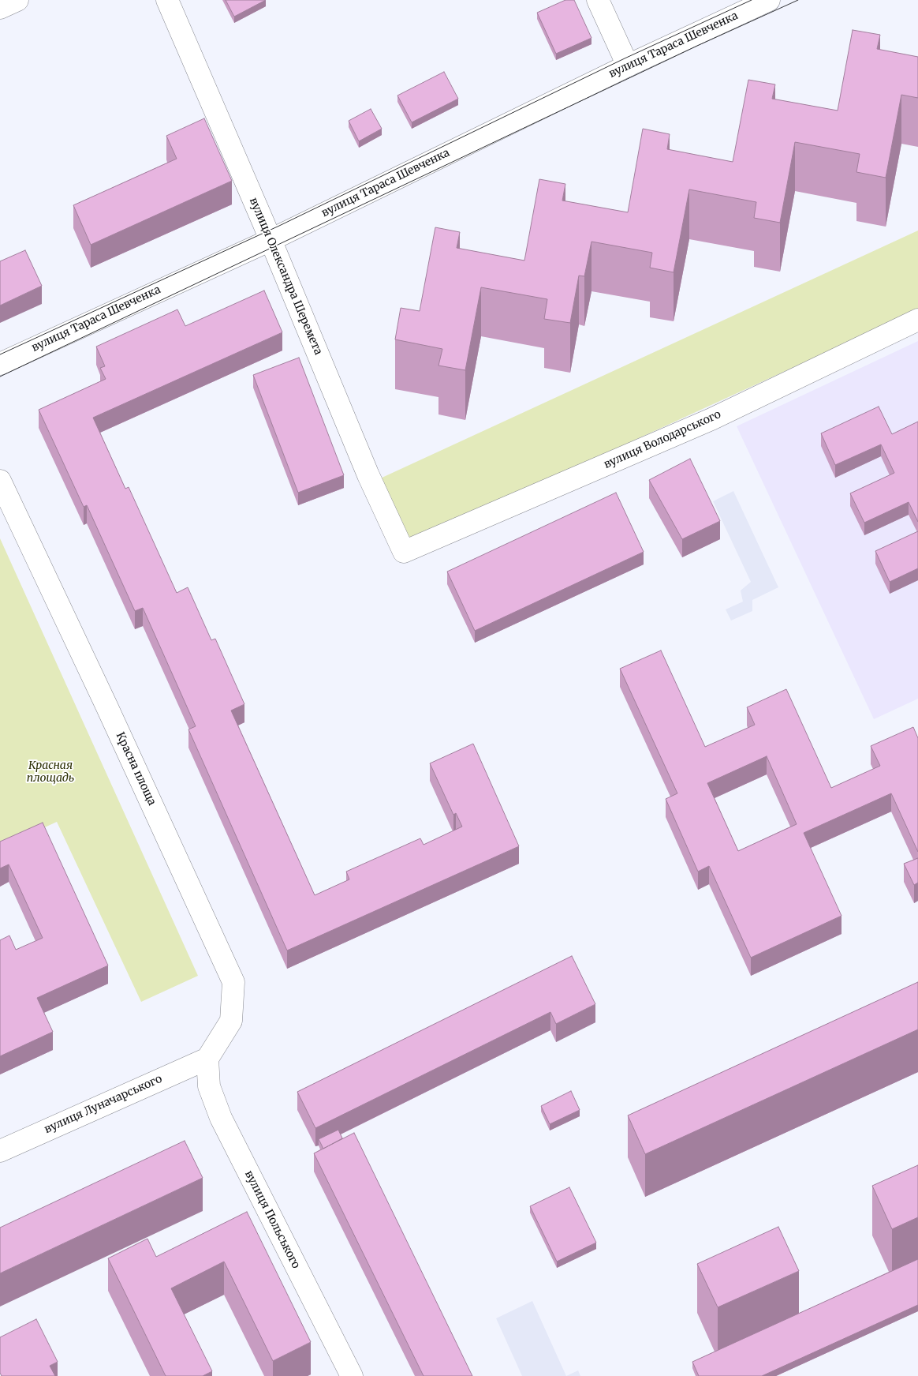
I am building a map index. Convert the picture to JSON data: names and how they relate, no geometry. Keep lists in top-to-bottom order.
{
  "streets": {
    "street": [
      "вулиця Тараса Шевченка",
      "вулиця Олександра Шеремета",
      "вулиця Володарського",
      "Красна площа",
      "вулиця Луначарського",
      "вулиця Польського"
    ]
  },
  "crossings": [
    ["вулиця Тараса Шевченка", "вулиця Олександра Шеремета"],
    ["вулиця Олександра Шеремета", "вулиця Володарського"],
    ["Красна площа", "вулиця Луначарського"],
    ["Красна площа", "вулиця Польського"],
    ["вулиця Луначарського", "вулиця Польського"]
  ],
  "parks": ["Красная площадь"]
}
